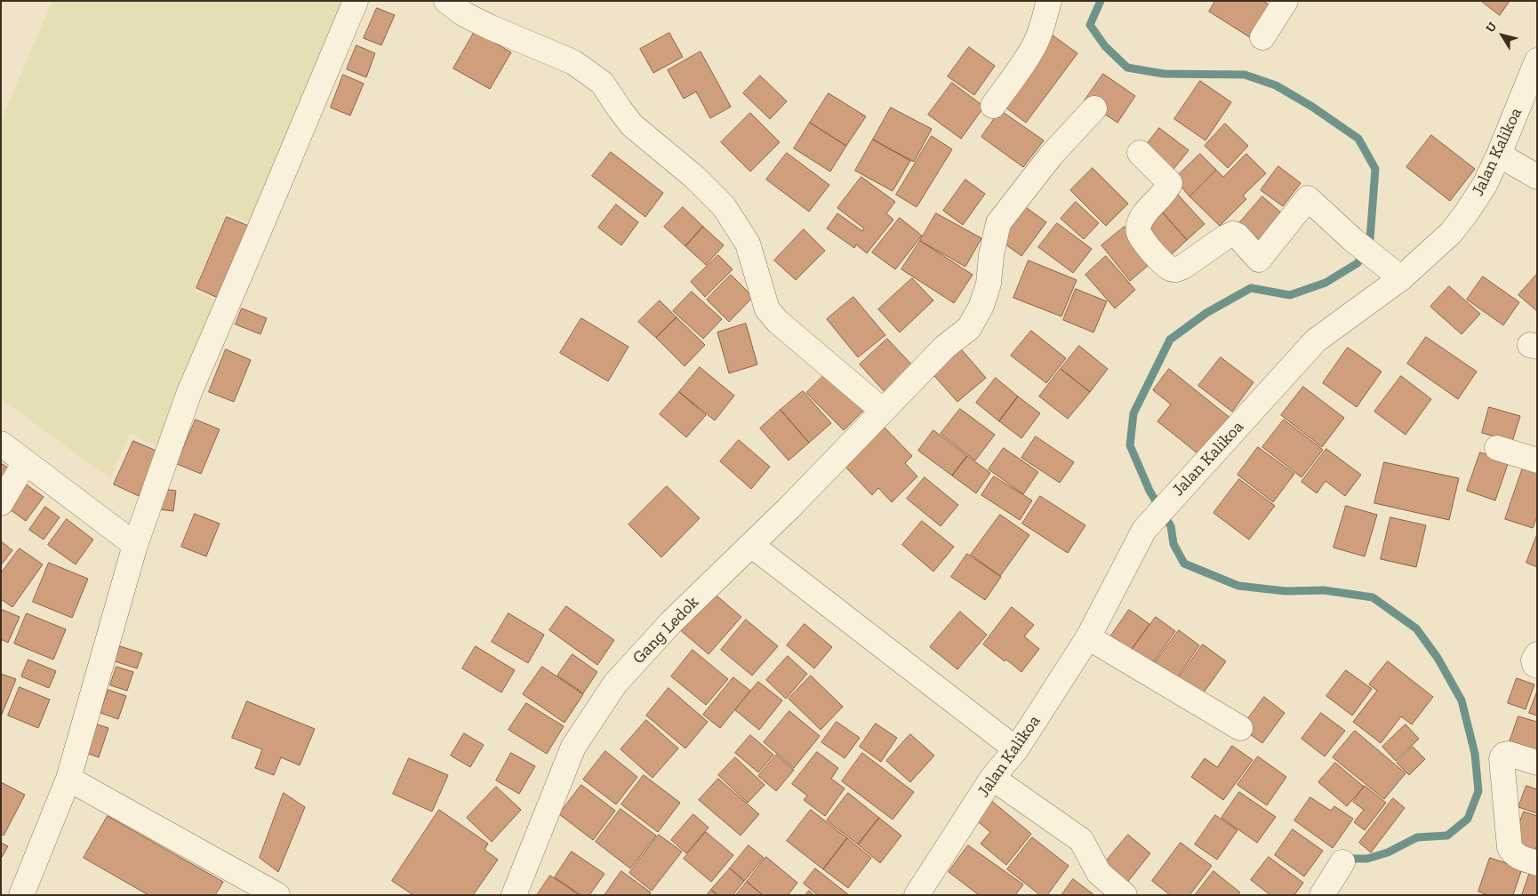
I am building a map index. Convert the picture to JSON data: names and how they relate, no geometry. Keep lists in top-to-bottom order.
{
  "streets": {
    "street": ["Jalan Kalikoa", "Gang Ledok"]
  },
  "north": "top left"
}
